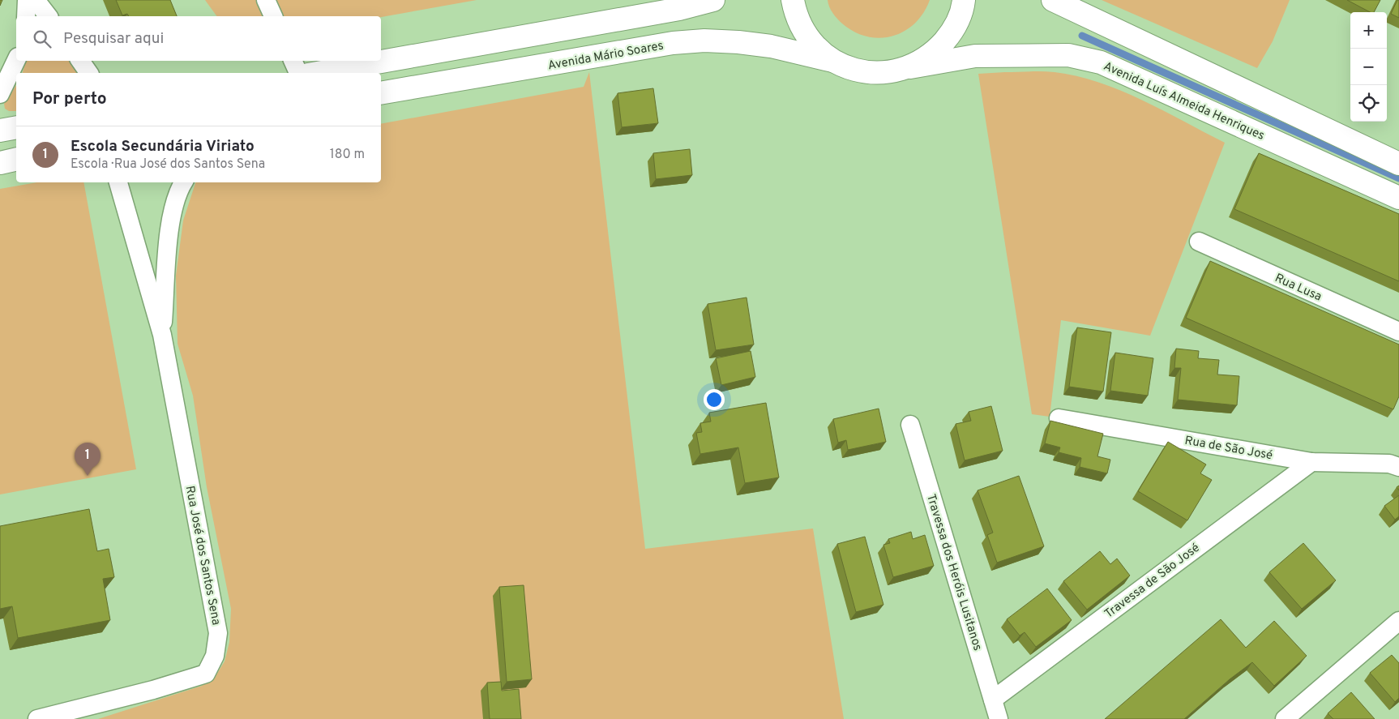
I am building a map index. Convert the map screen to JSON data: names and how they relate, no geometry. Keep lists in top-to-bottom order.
{
  "streets": {
    "main road": ["Avenida Mário Soares", "Avenida Luís Almeida Henriques"],
    "street": [
      "Rua Lusa",
      "Rua de São José",
      "Rua José dos Santos Sena",
      "Travessa dos Heróis Lusitanos",
      "Travessa de São José"
    ]
  },
  "crossings": [
    ["Rua de São José", "Travessa de São José"],
    ["Travessa dos Heróis Lusitanos", "Travessa de São José"]
  ],
  "page": {
    "map_buttons": ["+", "−"],
    "search": "Pesquisar aqui",
    "heading": "Por perto",
    "list": [
      {
        "mark": "1",
        "name": "Escola Secundária Viriato",
        "note": "Escola · Rua José dos Santos Sena",
        "value": "180 m"
      }
    ],
    "pins": "1"
  }
}
